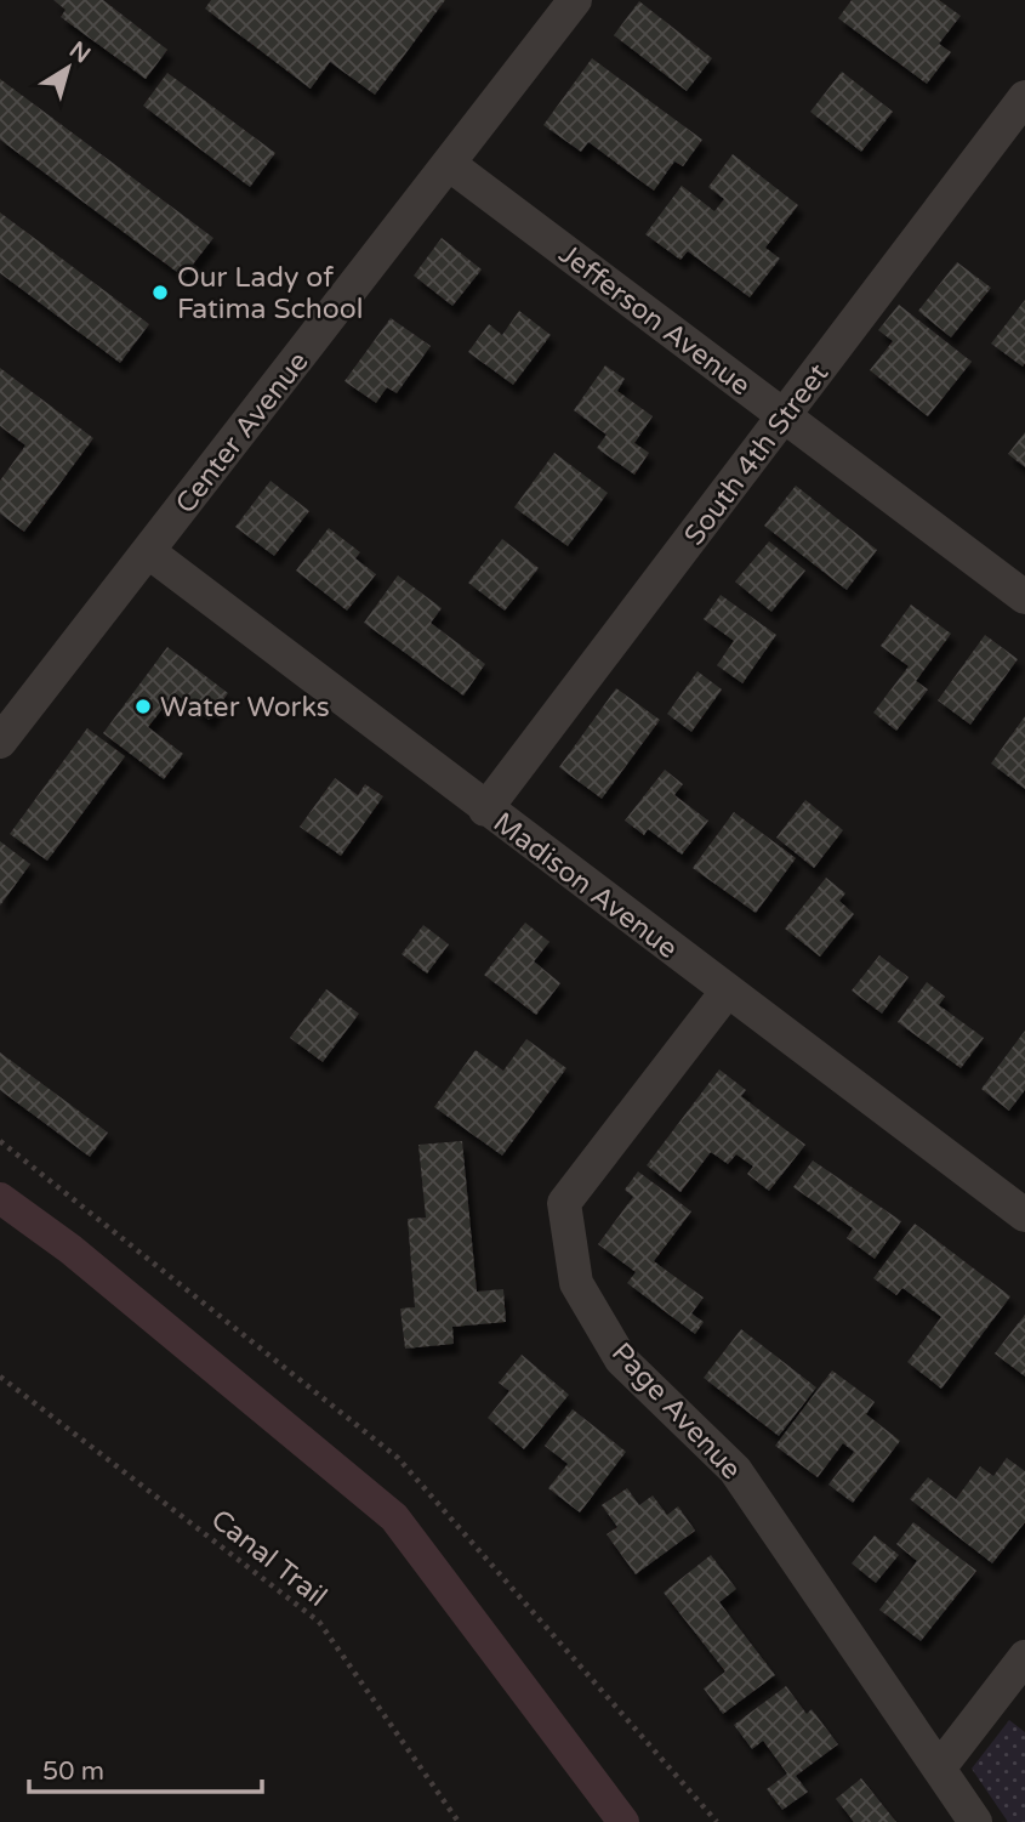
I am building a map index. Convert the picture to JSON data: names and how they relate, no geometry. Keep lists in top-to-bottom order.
{
  "streets": {
    "street": [
      "Jefferson Avenue",
      "Center Avenue",
      "South 4th Street",
      "Madison Avenue",
      "Page Avenue"
    ],
    "path": ["Canal Trail"]
  },
  "crossings": [
    ["Jefferson Avenue", "Center Avenue"],
    ["Jefferson Avenue", "South 4th Street"],
    ["Center Avenue", "Madison Avenue"],
    ["South 4th Street", "Madison Avenue"],
    ["Madison Avenue", "Page Avenue"]
  ],
  "places": ["Our Lady of Fatima School", "Water Works"],
  "scale_bar": "50 m",
  "north": "top right"
}
